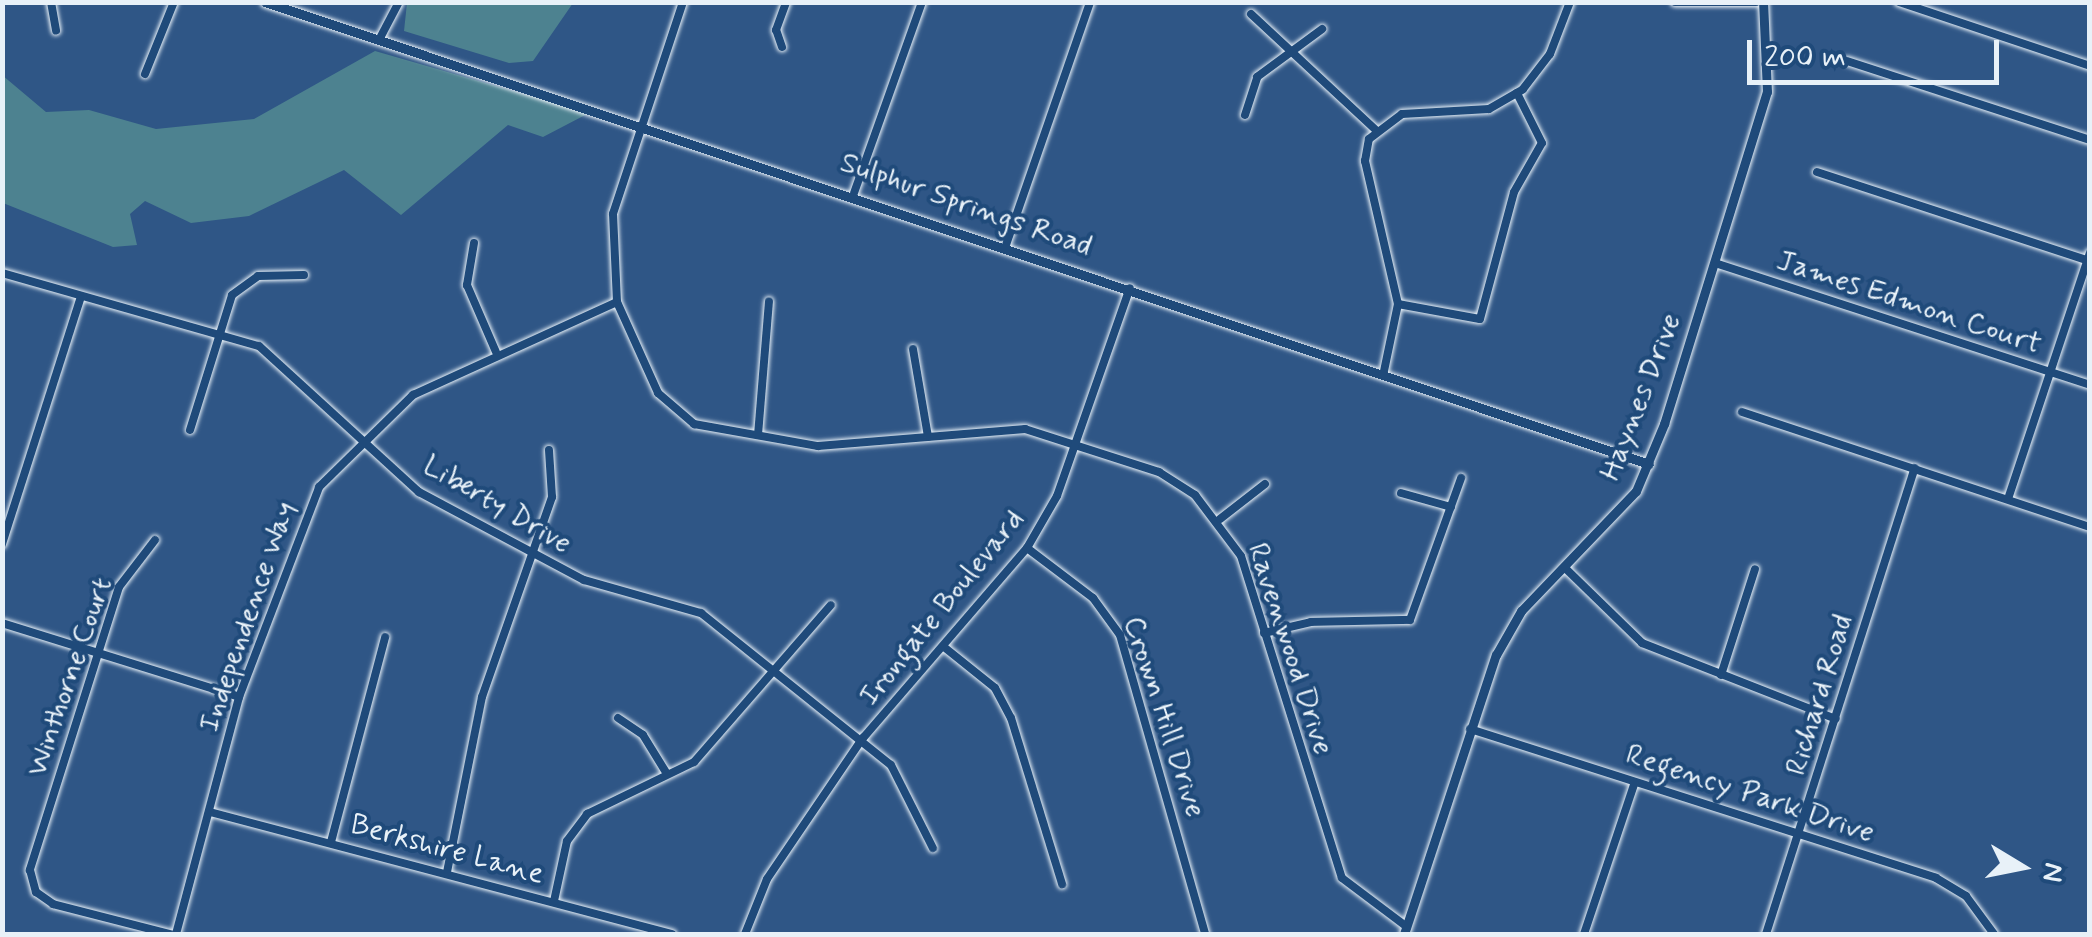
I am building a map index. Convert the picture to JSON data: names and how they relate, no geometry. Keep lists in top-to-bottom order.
{
  "streets": {
    "street": [
      "Sulphur Springs Road",
      "James Edmon Court",
      "Haynes Drive",
      "Liberty Drive",
      "Irongate Boulevard",
      "Independence Way",
      "Ravenwood Drive",
      "Winthorne Court",
      "Richard Road",
      "Crown Hill Drive",
      "Regency Park Drive",
      "Berkshire Lane"
    ]
  },
  "crossings": [
    ["Sulphur Springs Road", "Haynes Drive"],
    ["Sulphur Springs Road", "Irongate Boulevard"],
    ["Sulphur Springs Road", "Ravenwood Drive"],
    ["James Edmon Court", "Haynes Drive"],
    ["Haynes Drive", "Ravenwood Drive"],
    ["Haynes Drive", "Regency Park Drive"],
    ["Liberty Drive", "Irongate Boulevard"],
    ["Liberty Drive", "Independence Way"],
    ["Irongate Boulevard", "Ravenwood Drive"],
    ["Irongate Boulevard", "Crown Hill Drive"],
    ["Independence Way", "Ravenwood Drive"],
    ["Independence Way", "Winthorne Court"],
    ["Independence Way", "Berkshire Lane"],
    ["Richard Road", "Regency Park Drive"]
  ],
  "scale_bar": "200 m",
  "north": "right"
}
